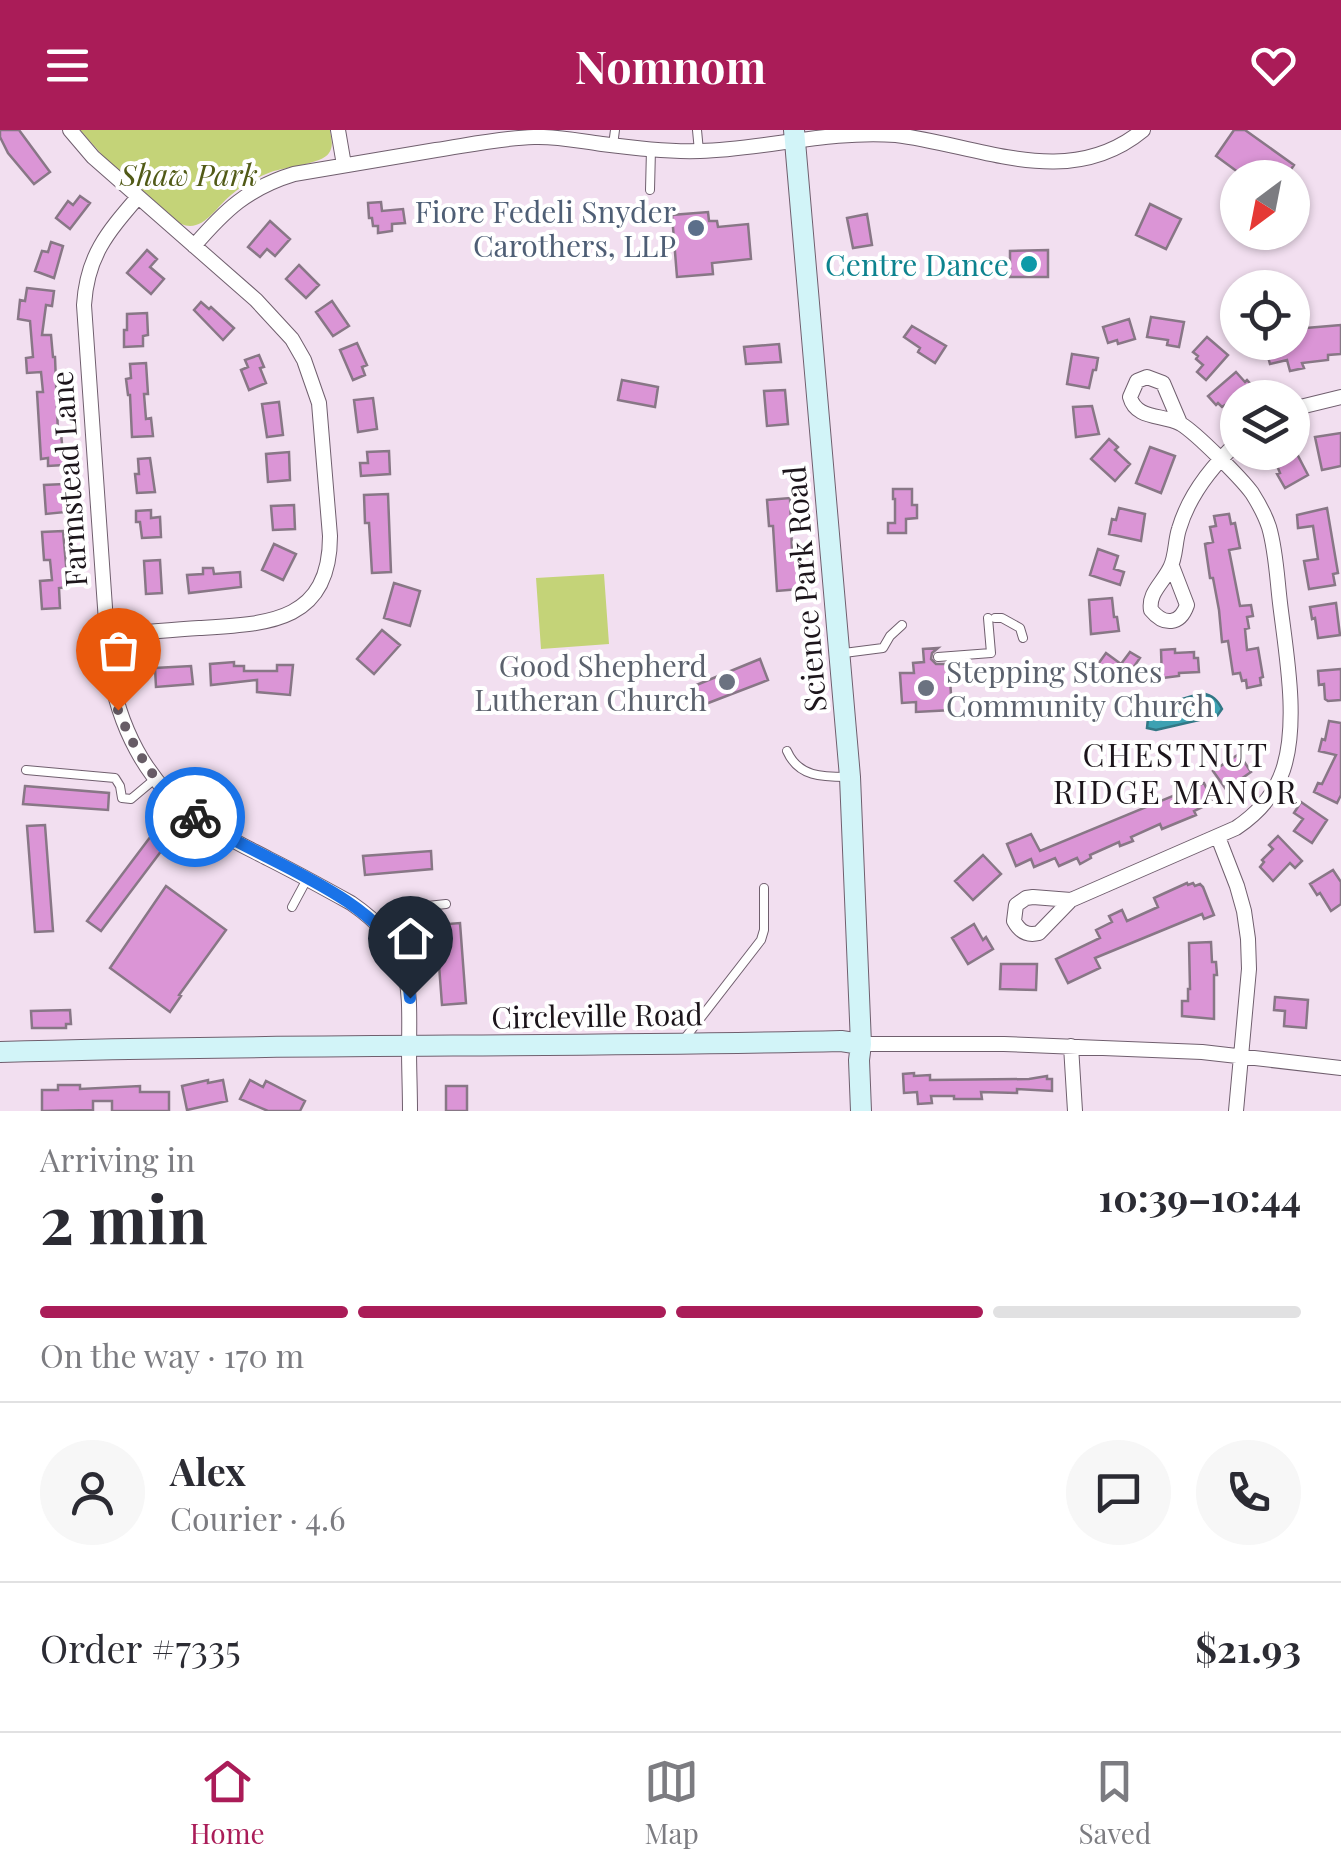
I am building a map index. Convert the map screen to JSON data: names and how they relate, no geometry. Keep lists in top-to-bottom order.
{
  "streets": {
    "main road": ["Science Park Road", "Circleville Road"],
    "street": ["Farmstead Lane"]
  },
  "crossings": [
    ["Farmstead Lane", "Circleville Road"],
    ["Science Park Road", "Circleville Road"]
  ],
  "districts": ["CHESTNUT RIDGE MANOR"],
  "parks": ["Shaw Park"],
  "places": [
    "Fiore Fedeli Snyder Carothers, LLP",
    "Centre Dance",
    "Good Shepherd Lutheran Church",
    "Stepping Stones Community Church"
  ],
  "north": "bottom left",
  "page": {
    "header": "Nomnom",
    "heading": ["2 min", "Arriving in", "10:39–10:44"],
    "panel": [
      "Alex",
      "Courier · 4.6",
      "Order #7335",
      "$21.93"
    ],
    "bar": "On the way · 170 m",
    "tabs": ["Home", "Map", "Saved"]
  }
}
